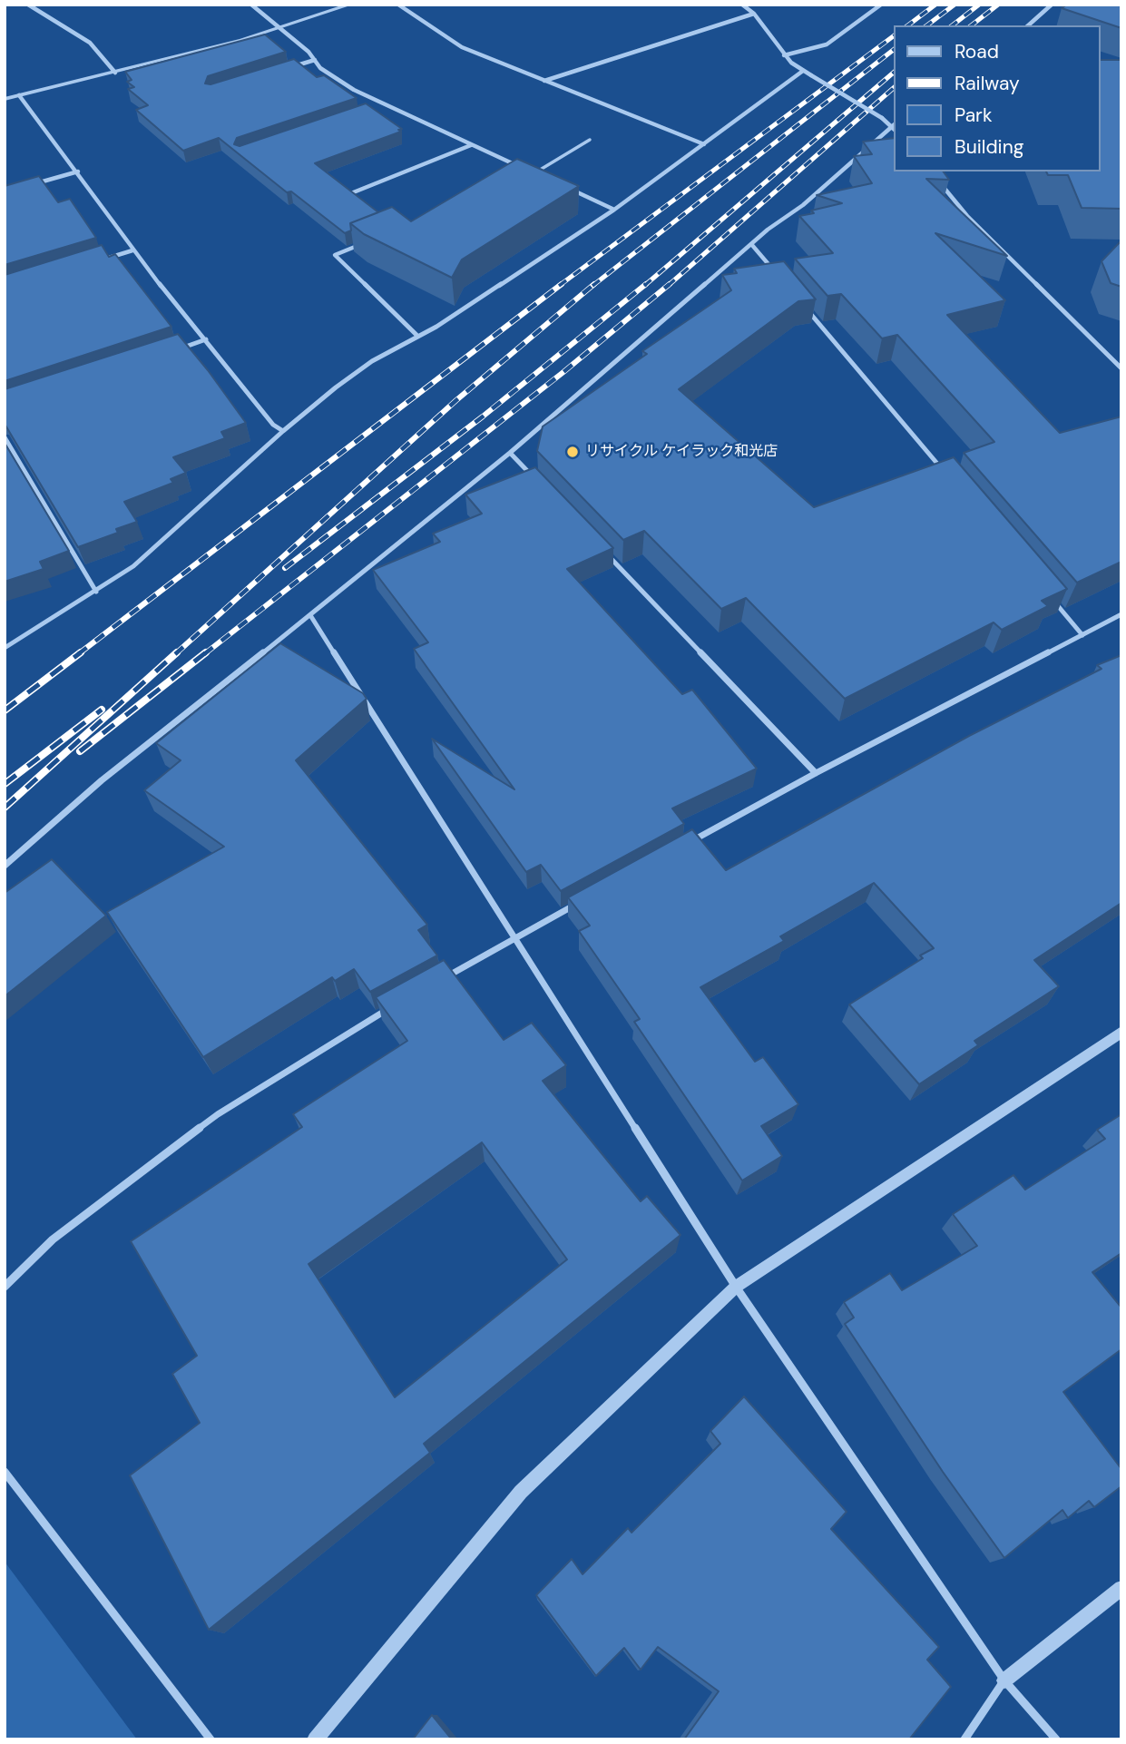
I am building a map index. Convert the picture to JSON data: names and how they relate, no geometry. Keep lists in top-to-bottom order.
{
  "places": ["リサイクル ケイラック和光店"],
  "legend": [
    "Road",
    "Railway",
    "Park",
    "Building"
  ]
}
